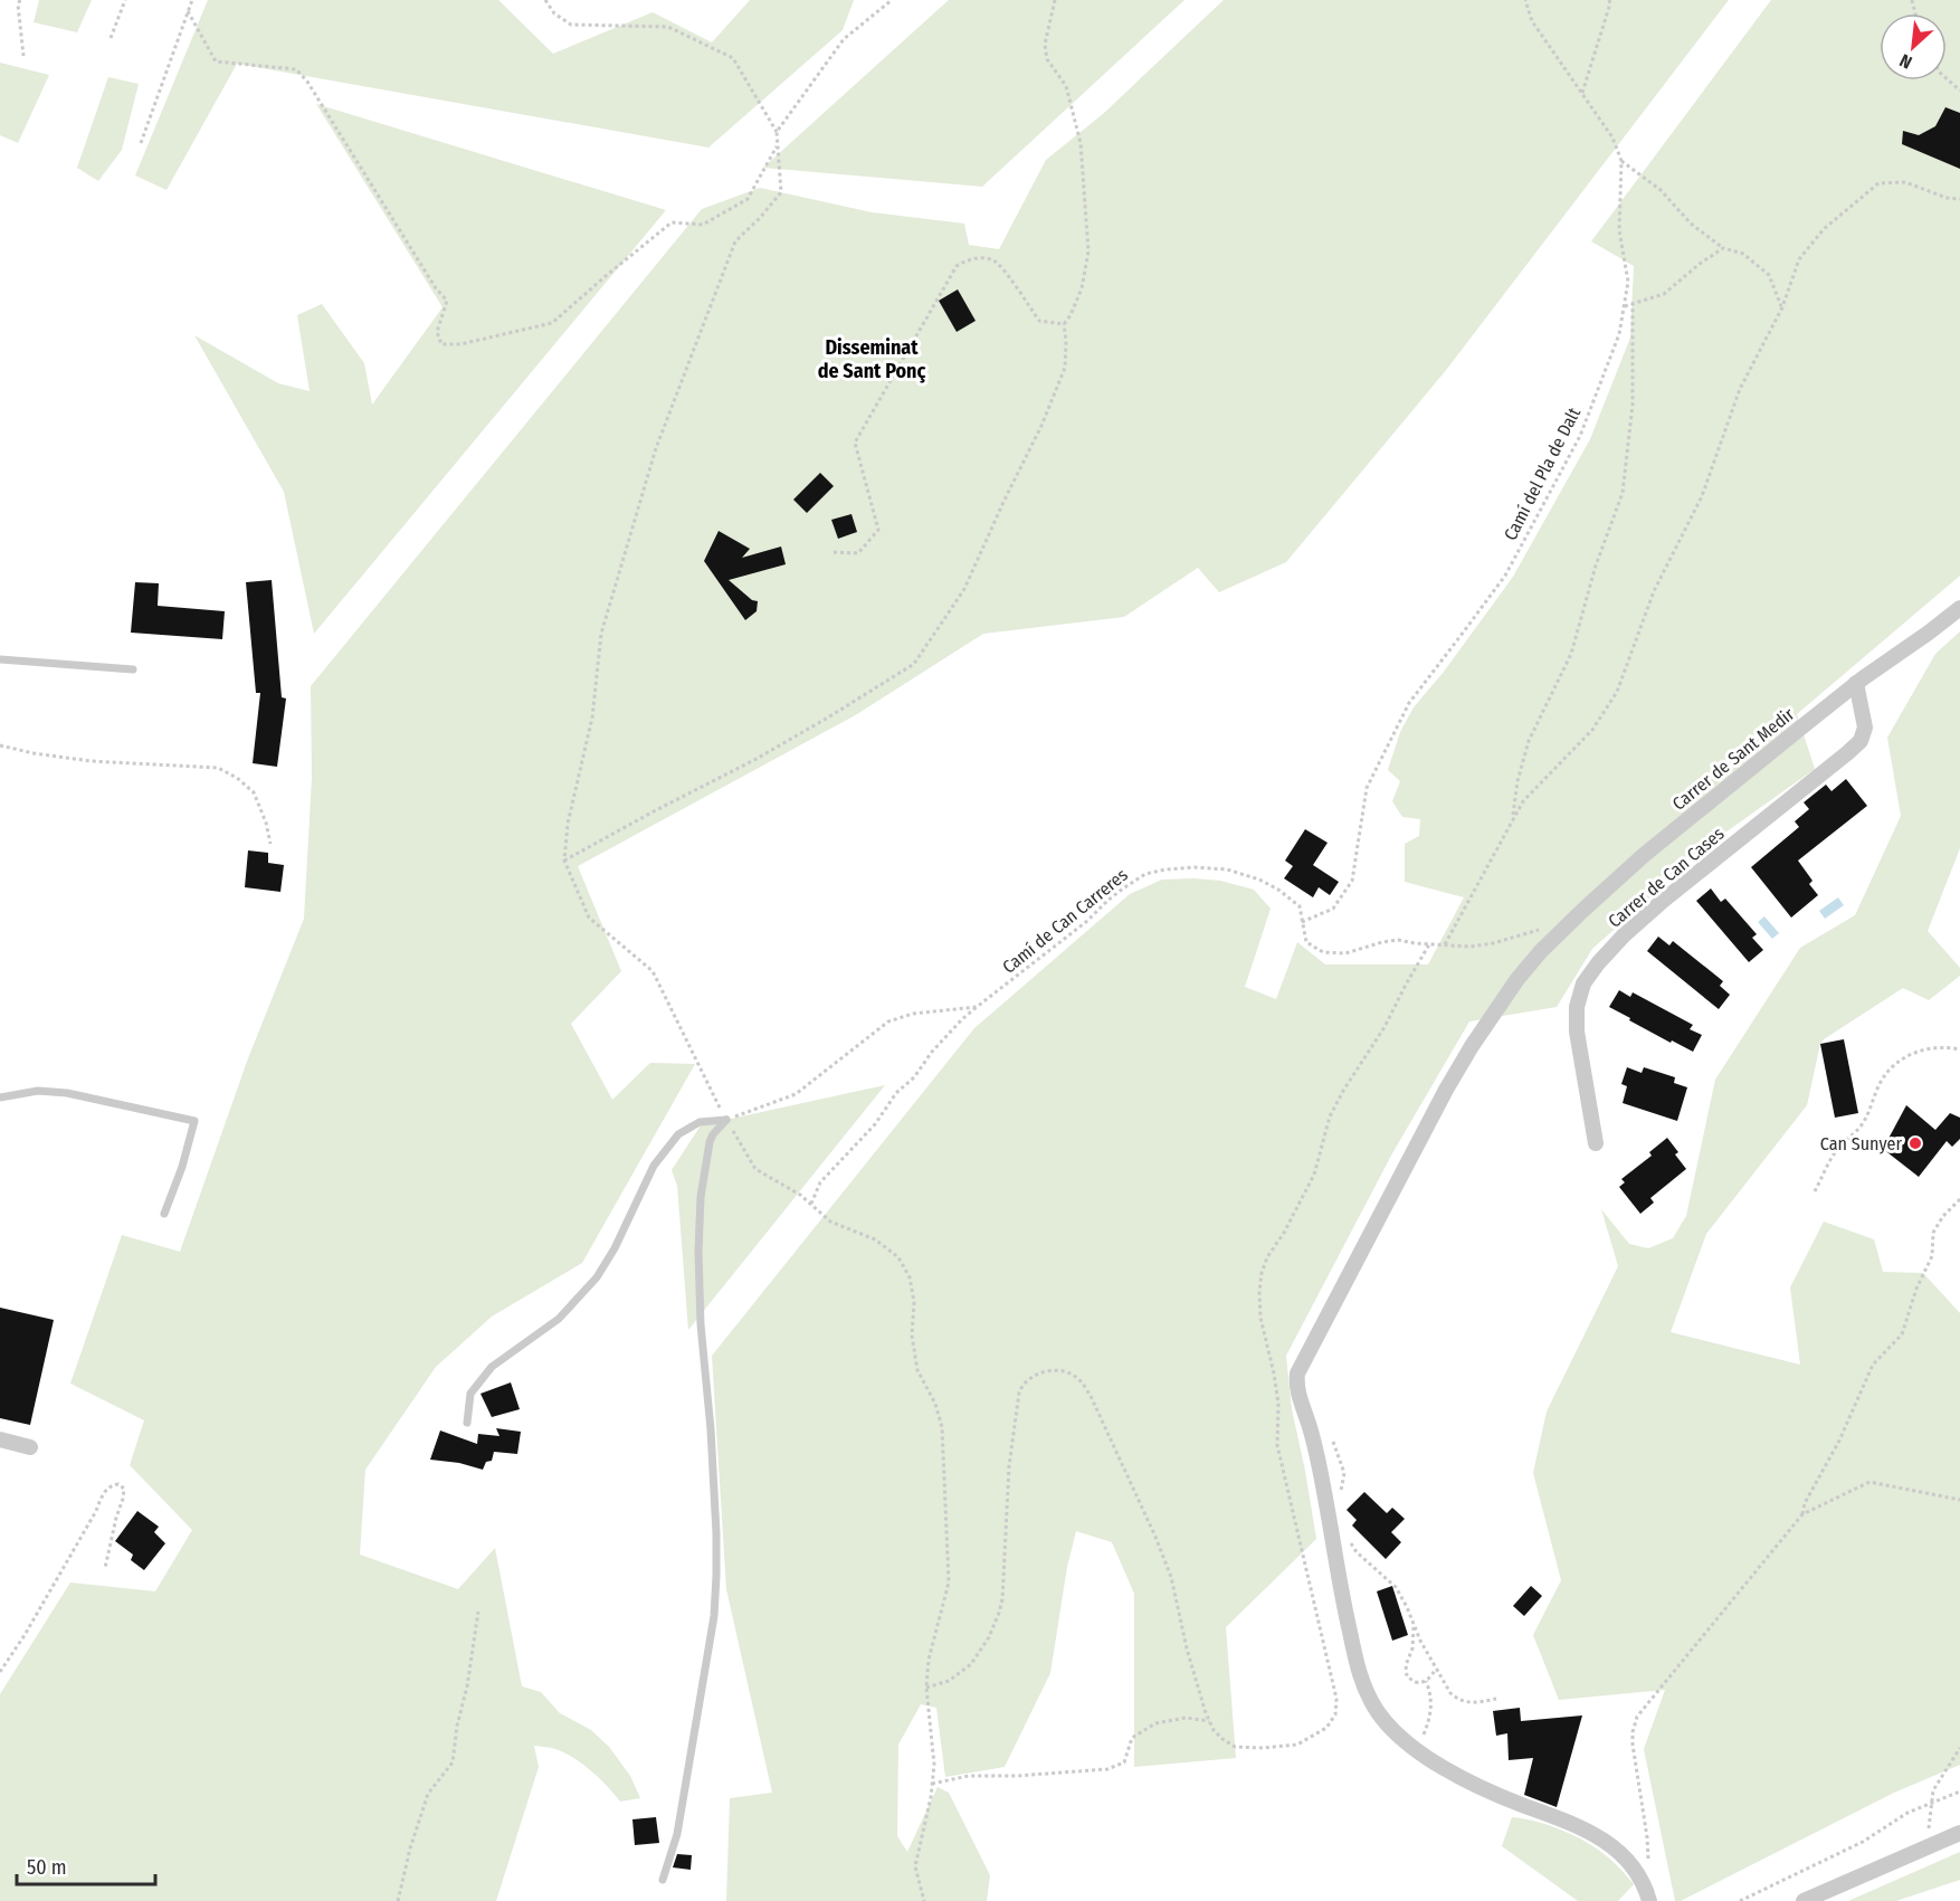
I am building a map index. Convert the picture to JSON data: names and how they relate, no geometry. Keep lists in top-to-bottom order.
{
  "streets": {
    "street": ["Carrer de Sant Medir", "Carrer de Can Cases"],
    "path": ["Camí del Pla de Dalt", "Camí de Can Carreres"]
  },
  "crossings": [
    ["Camí del Pla de Dalt", "Camí de Can Carreres"],
    ["Carrer de Sant Medir", "Carrer de Can Cases"],
    ["Carrer de Sant Medir", "Camí de Can Carreres"]
  ],
  "districts": ["Disseminat de Sant Ponç"],
  "places": ["Can Sunyer"],
  "scale_bar": "50 m",
  "north": "bottom left"
}
